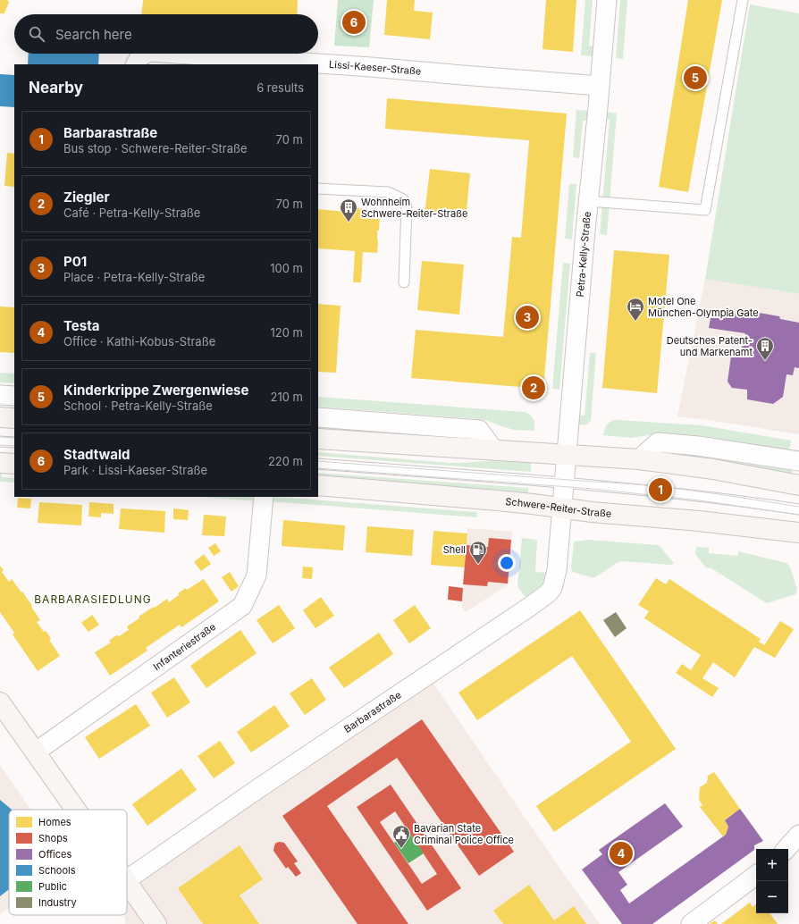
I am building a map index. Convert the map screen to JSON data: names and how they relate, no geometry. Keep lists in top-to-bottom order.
{
  "streets": {
    "main road": ["Schwere-Reiter-Straße"],
    "street": [
      "Lissi-Kaeser-Straße",
      "Petra-Kelly-Straße",
      "Infanteriestraße",
      "Barbarastraße"
    ]
  },
  "crossings": [
    ["Lissi-Kaeser-Straße", "Petra-Kelly-Straße"],
    ["Petra-Kelly-Straße", "Schwere-Reiter-Straße"],
    ["Petra-Kelly-Straße", "Barbarastraße"],
    ["Schwere-Reiter-Straße", "Barbarastraße"]
  ],
  "districts": ["BARBARASIEDLUNG"],
  "places": {
    "building": ["Wohnheim Schwere-Reiter-Straße", "Deutsches Patent- und Markenamt"],
    "hotel": ["Motel One München-Olympia Gate"],
    "fuel station": ["Shell"],
    "public building": ["Bavarian State Criminal Police Office"]
  },
  "legend": [
    "Homes",
    "Shops",
    "Offices",
    "Schools",
    "Public",
    "Industry"
  ],
  "page": {
    "pins": [
      "6",
      "5",
      "3",
      "2",
      "1",
      "4"
    ],
    "search": "Search here",
    "heading": ["Nearby", "6 results"],
    "list": [
      {
        "mark": "1",
        "name": "Barbarastraße",
        "note": "Bus stop · Schwere-Reiter-Straße",
        "value": "70 m"
      },
      {
        "mark": "2",
        "name": "Ziegler",
        "note": "Café · Petra-Kelly-Straße",
        "value": "70 m"
      },
      {
        "mark": "3",
        "name": "P01",
        "note": "Place · Petra-Kelly-Straße",
        "value": "100 m"
      },
      {
        "mark": "4",
        "name": "Testa",
        "note": "Office · Kathi-Kobus-Straße",
        "value": "120 m"
      },
      {
        "mark": "5",
        "name": "Kinderkrippe Zwergenwiese",
        "note": "School · Petra-Kelly-Straße",
        "value": "210 m"
      },
      {
        "mark": "6",
        "name": "Stadtwald",
        "note": "Park · Lissi-Kaeser-Straße",
        "value": "220 m"
      }
    ],
    "map_buttons": ["+", "−"]
  }
}
